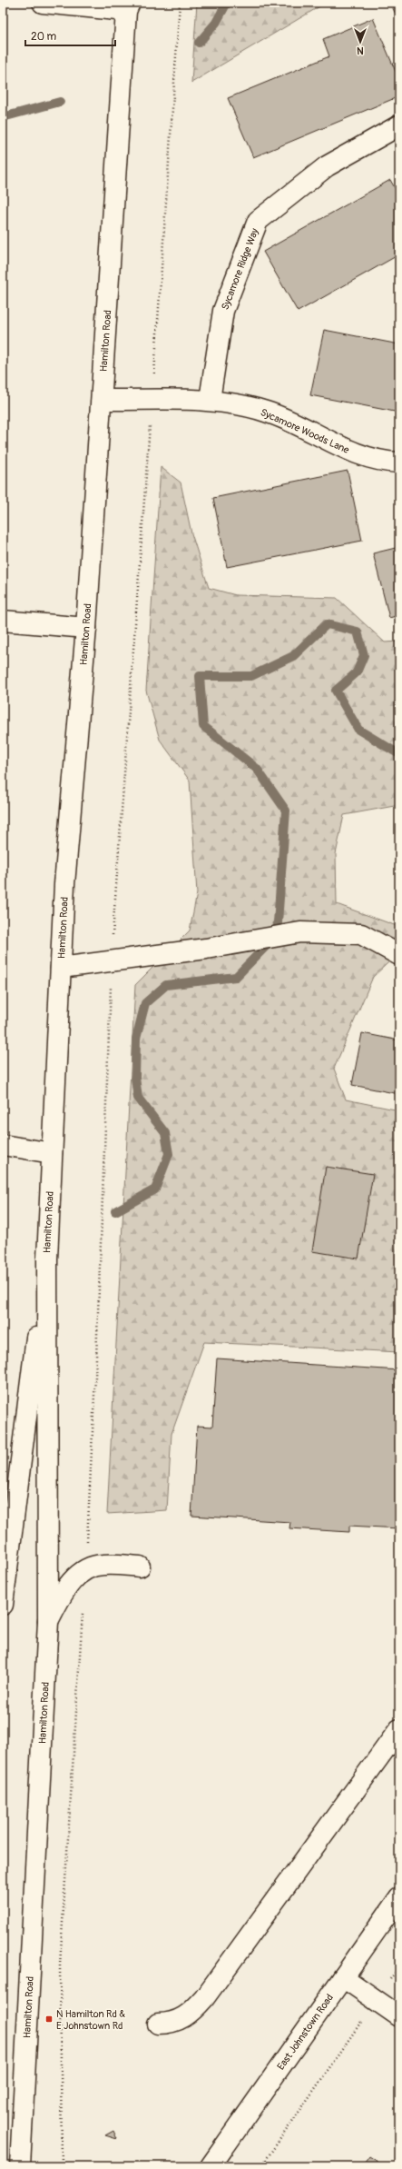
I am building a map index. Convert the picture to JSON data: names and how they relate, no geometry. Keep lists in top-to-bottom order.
{
  "streets": {
    "main road": [
      "Sycamore Ridge Way",
      "Hamilton Road",
      "Sycamore Woods Lane",
      "East Johnstown Road"
    ]
  },
  "crossings": [
    ["Sycamore Ridge Way", "Sycamore Woods Lane"],
    ["Hamilton Road", "Sycamore Woods Lane"]
  ],
  "places": {
    "transit": ["N Hamilton Rd & E Johnstown Rd"]
  },
  "scale_bar": "20 m",
  "north": "bottom"
}
